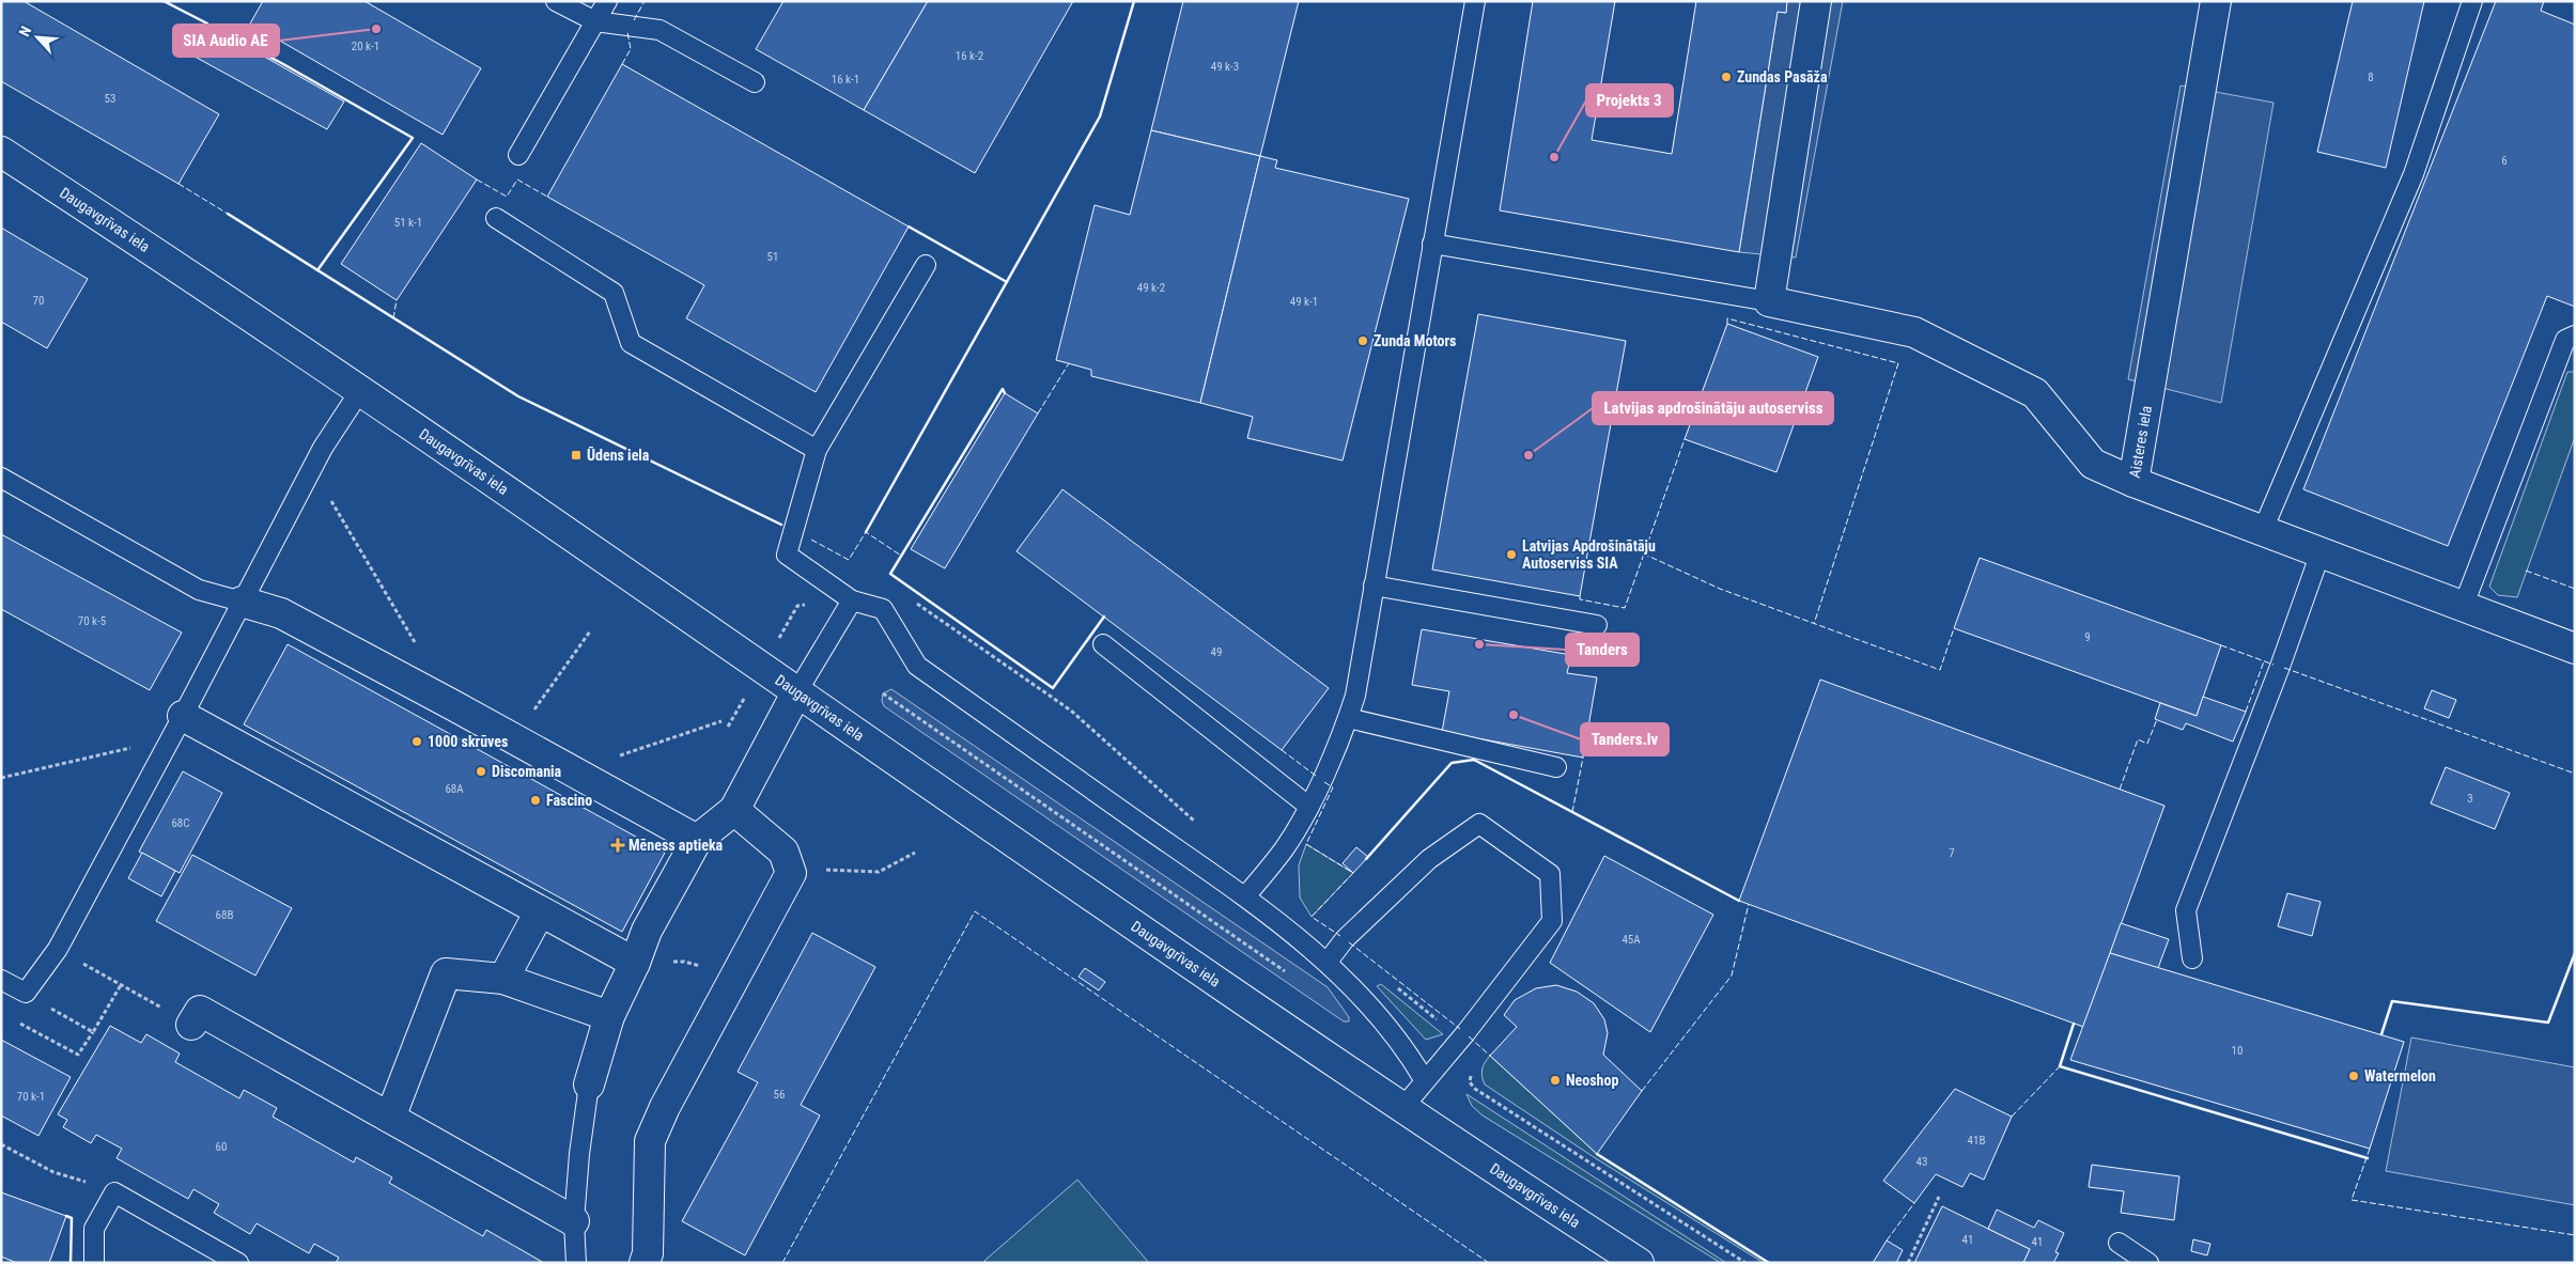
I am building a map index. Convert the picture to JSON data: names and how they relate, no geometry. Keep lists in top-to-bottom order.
{
  "streets": {
    "street": ["Daugavgrīvas iela", "Aisteres iela"]
  },
  "places": {
    "other": [
      "SIA Audio AE",
      "Zundas Pasāža",
      "Projekts 3",
      "Zunda Motors",
      "Latvijas apdrošinātāju autoserviss",
      "Latvijas Apdrošinātāju Autoserviss SIA",
      "Tanders",
      "Tanders.lv",
      "1000 skrūves",
      "Discomania",
      "Fascino",
      "Watermelon",
      "Neoshop"
    ],
    "transit": ["Ūdens iela"],
    "health": ["Mēness aptieka"]
  },
  "house_numbers": [
    "20 k-1",
    "16 k-2",
    "49 k-3",
    "8",
    "16 k-1",
    "53",
    "6",
    "51 k-1",
    "51",
    "49 k-2",
    "70",
    "49 k-1",
    "70 k-5",
    "9",
    "49",
    "68A",
    "3",
    "68C",
    "7",
    "68B",
    "45A",
    "10",
    "56",
    "70 k-1",
    "41B",
    "60",
    "43",
    "41",
    "41"
  ],
  "north": "top left"
}
